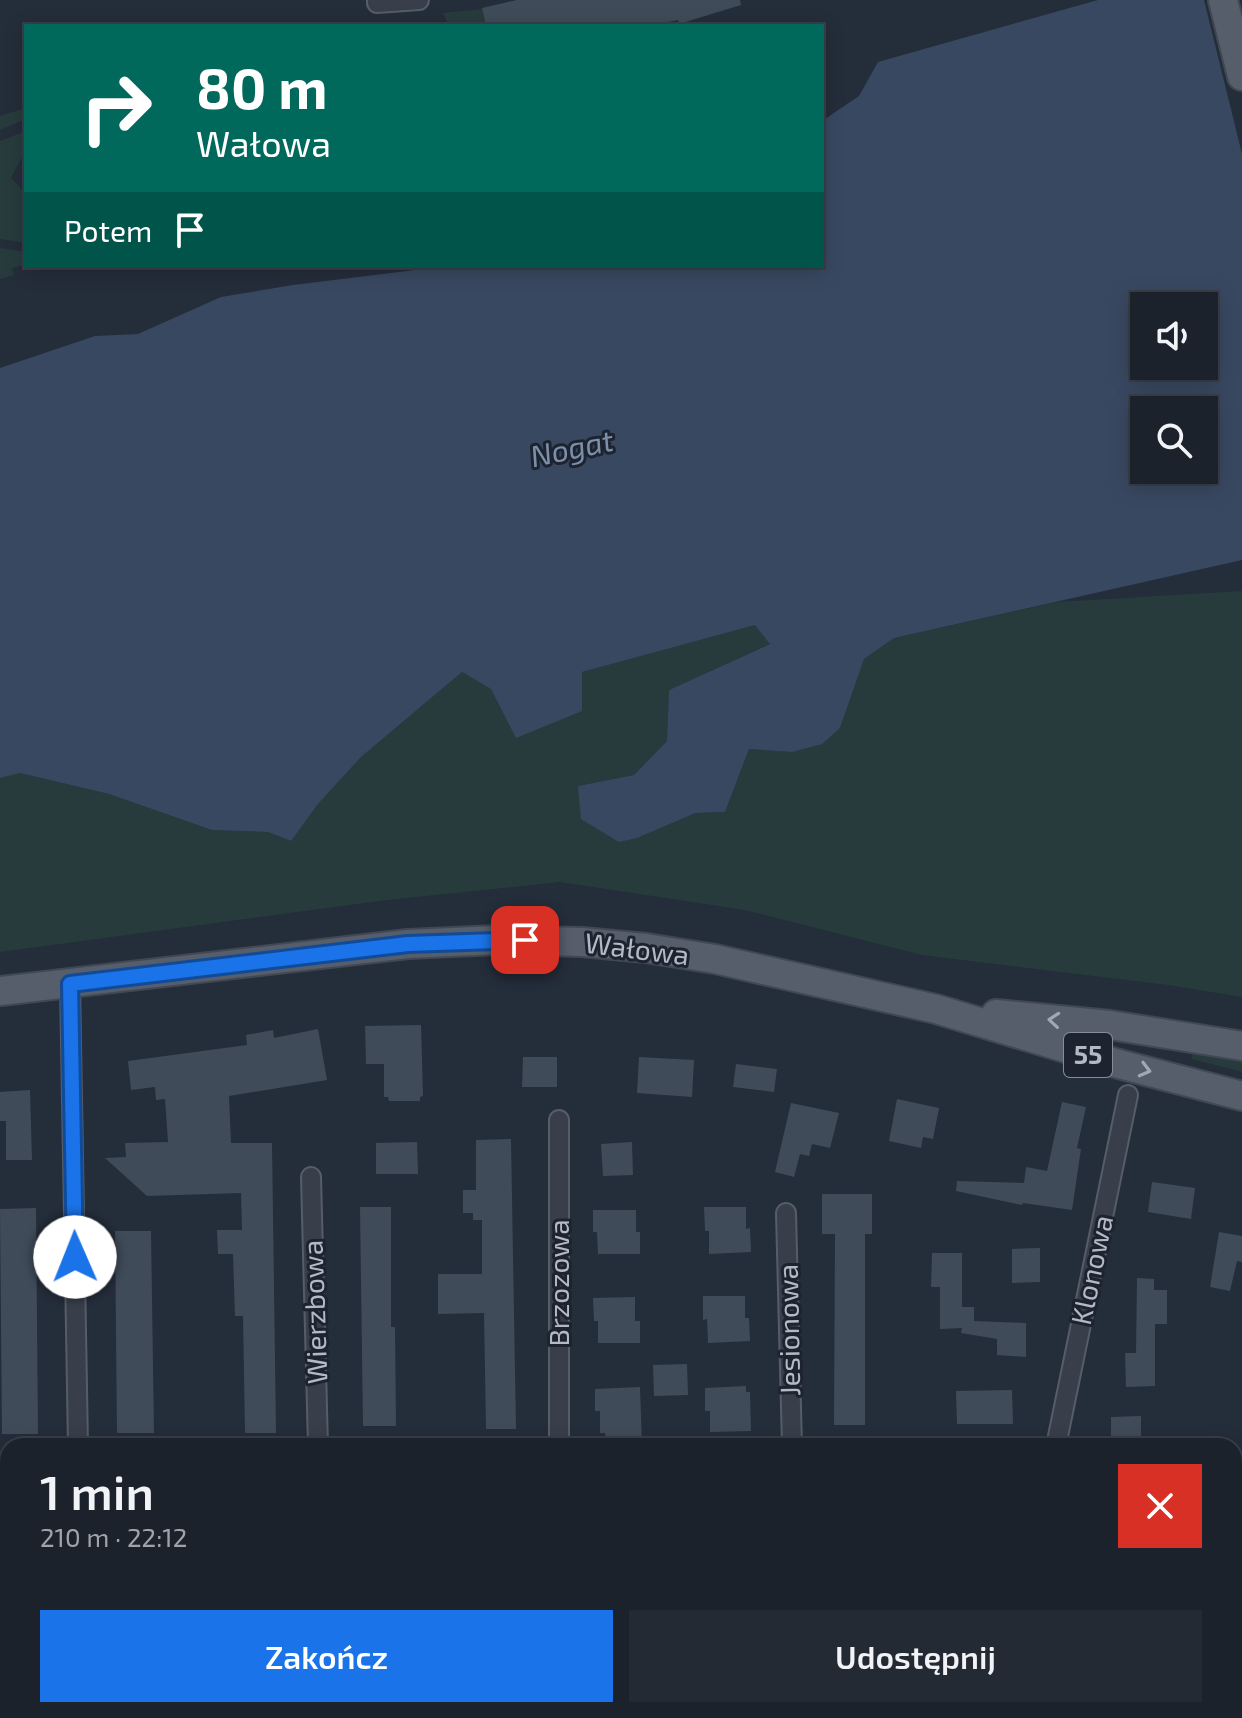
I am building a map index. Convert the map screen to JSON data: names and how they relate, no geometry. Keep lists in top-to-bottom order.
{
  "streets": {
    "main road": ["Wałowa", "55"],
    "street": [
      "Klonowa",
      "Brzozowa",
      "Wierzbowa",
      "Jesionowa"
    ]
  },
  "water": ["Nogat"],
  "page": {
    "turn": ["80 m", "Wałowa"],
    "then": "Potem",
    "heading": ["1 min", "210 m · 22:12"],
    "buttons": ["Zakończ", "Udostępnij"]
  }
}
